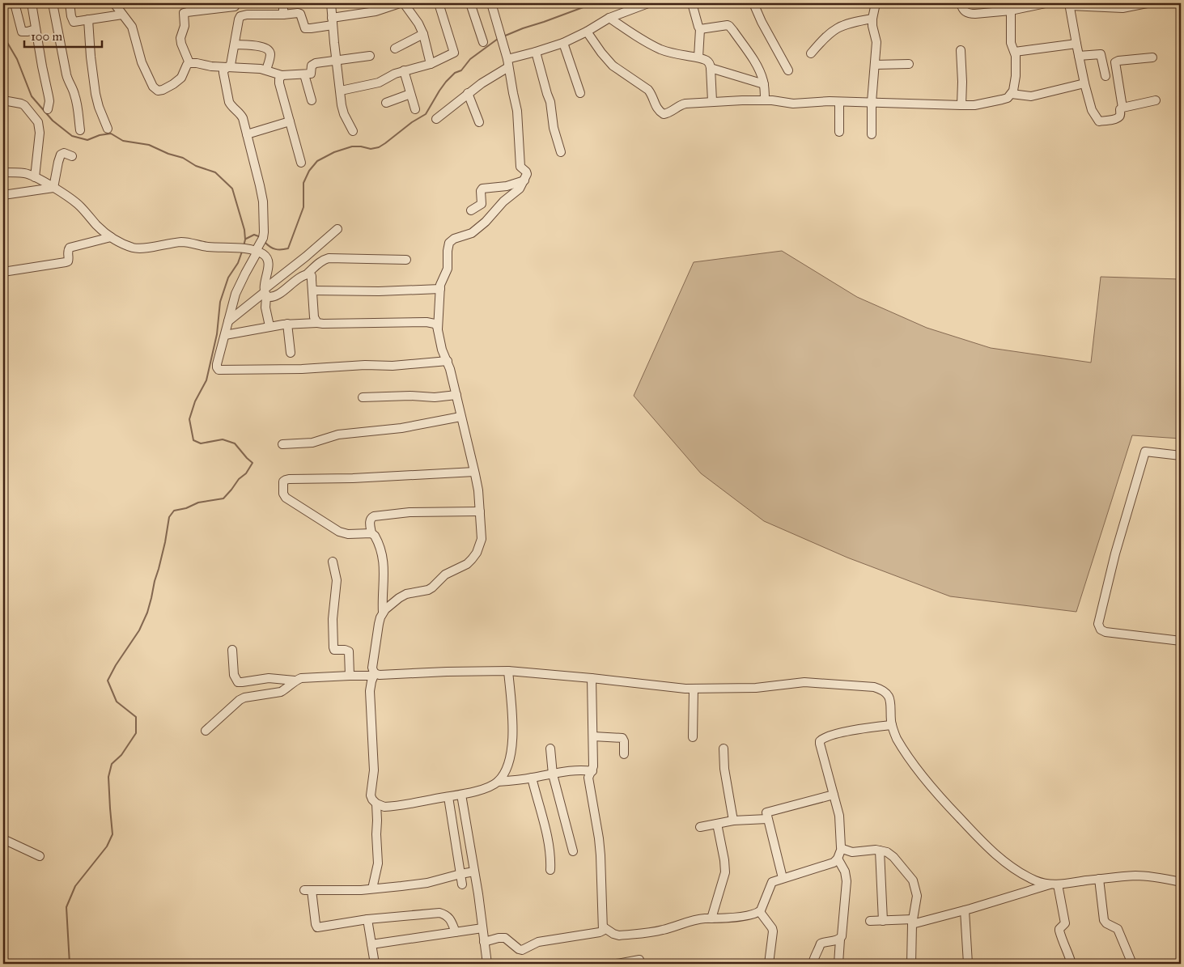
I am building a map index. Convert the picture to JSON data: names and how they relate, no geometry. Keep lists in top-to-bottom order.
{
  "scale_bar": "100 m"
}
